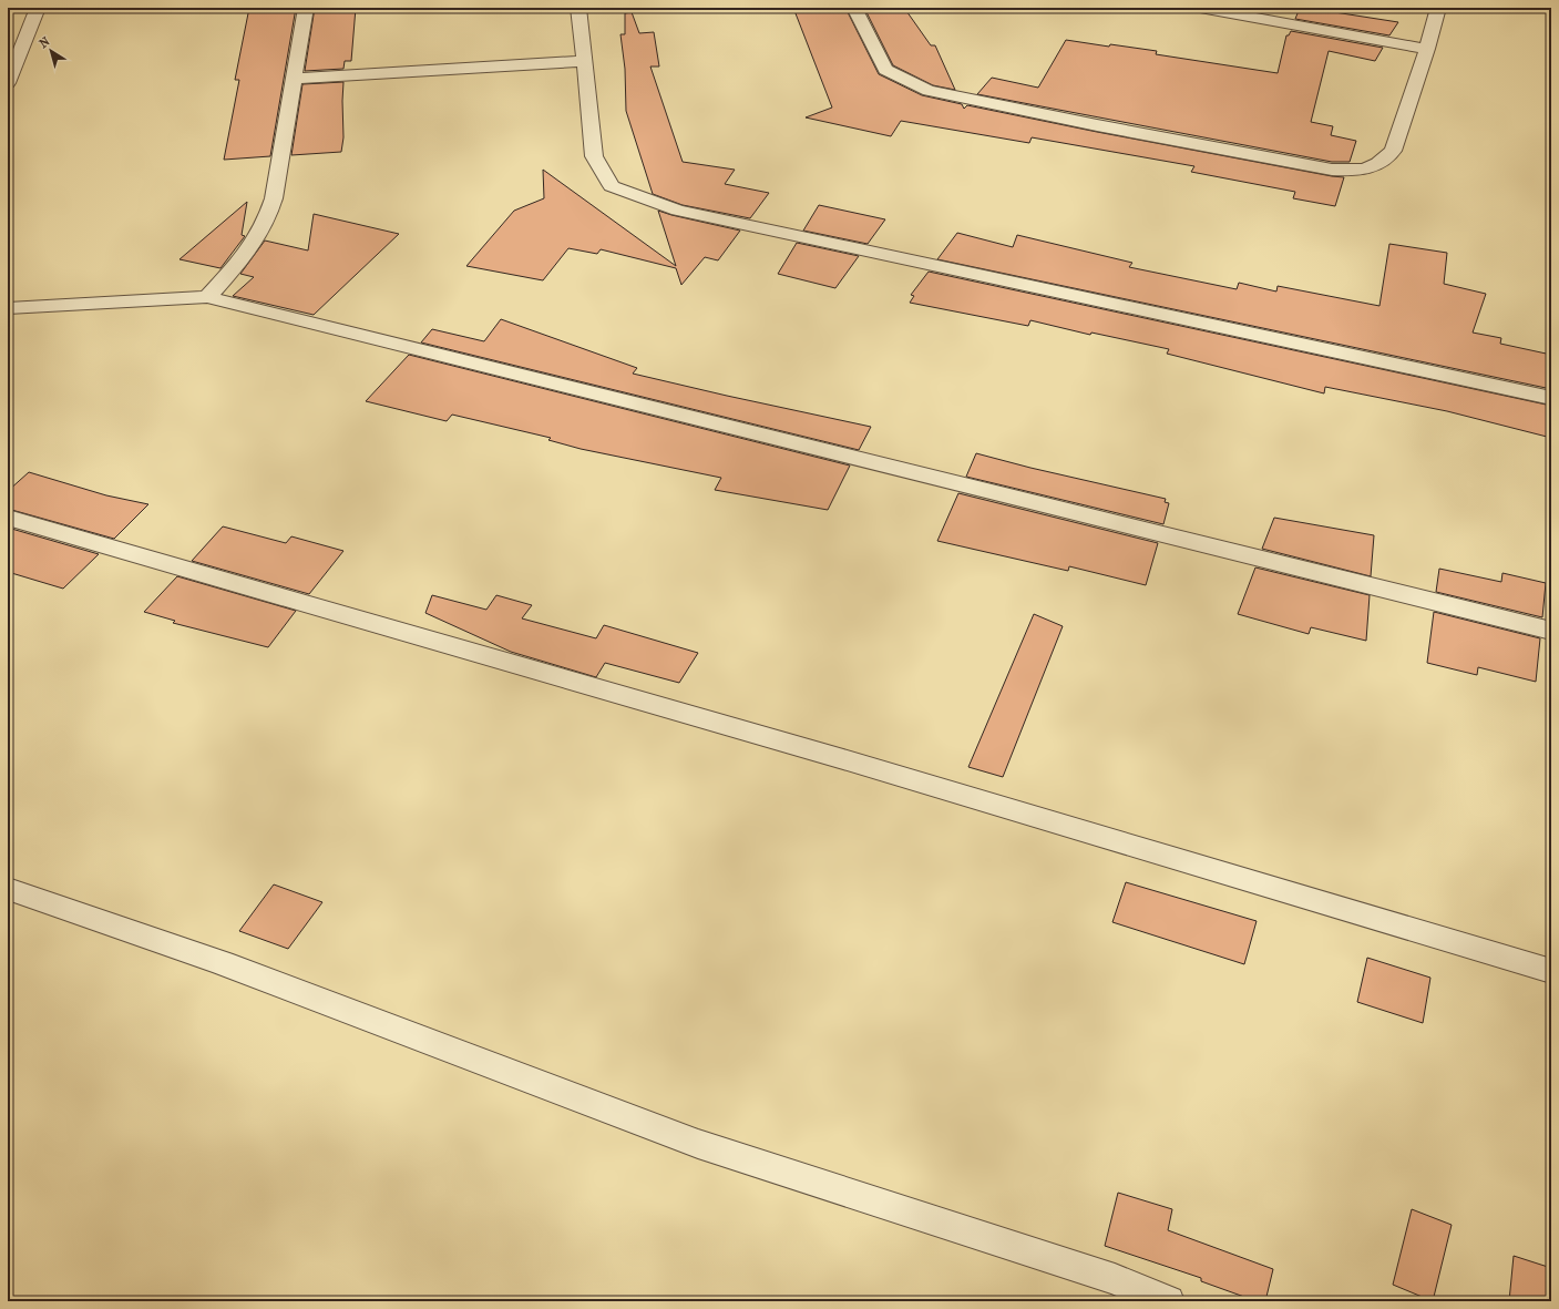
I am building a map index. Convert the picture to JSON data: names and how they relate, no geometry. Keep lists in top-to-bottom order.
{
  "north": "top left"
}
